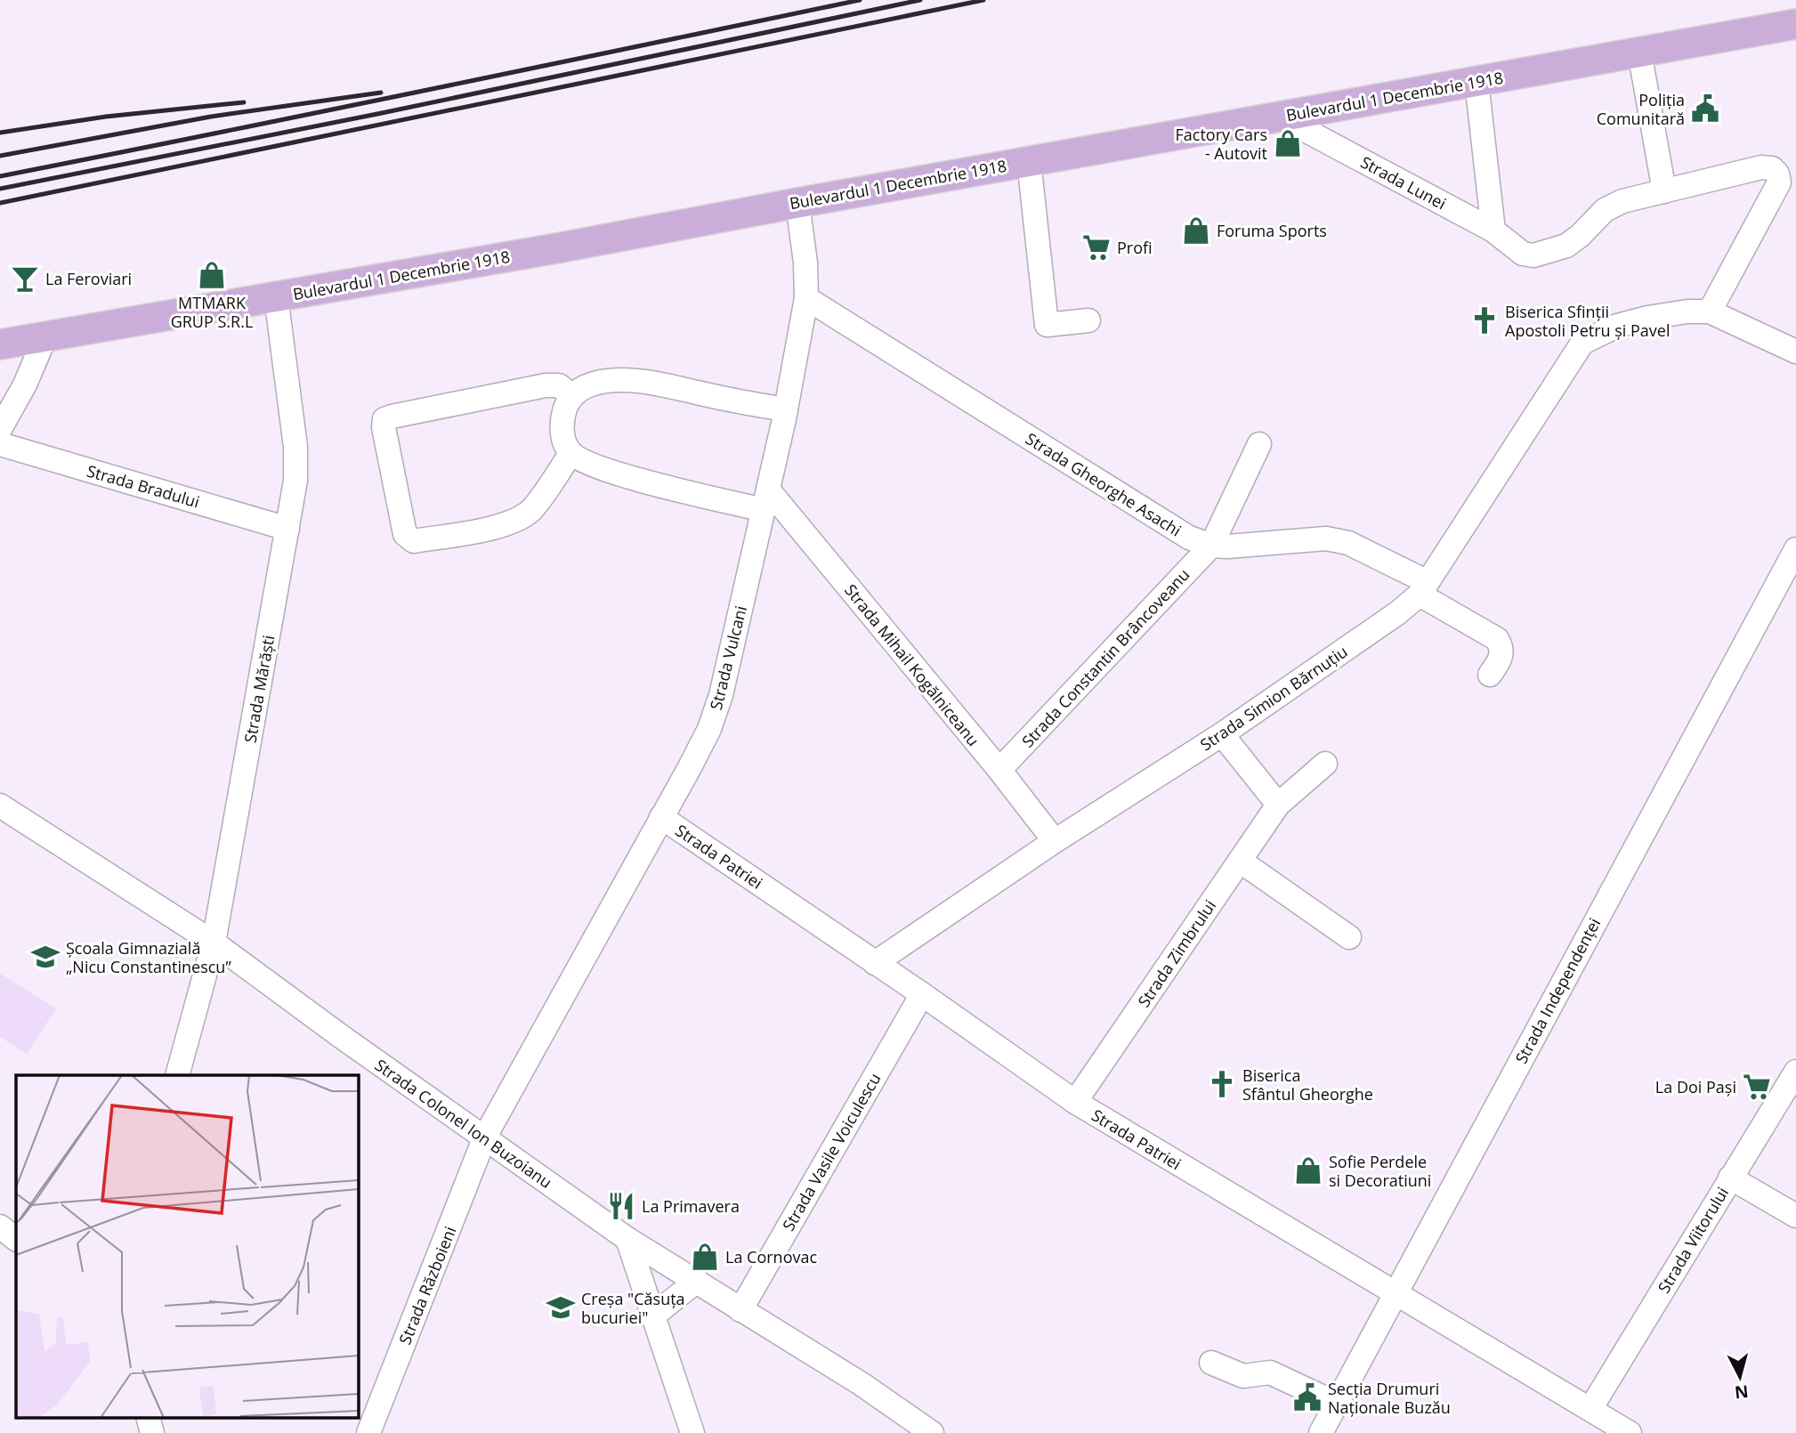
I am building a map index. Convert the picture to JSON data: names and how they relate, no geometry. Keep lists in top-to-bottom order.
{
  "streets": {
    "main road": ["Bulevardul 1 Decembrie 1918"],
    "street": [
      "Strada Lunei",
      "Strada Gheorghe Asachi",
      "Strada Bradului",
      "Strada Vulcani",
      "Strada Constantin Brâncoveanu",
      "Strada Mihail Kogălniceanu",
      "Strada Mărăști",
      "Strada Simion Bărnuțiu",
      "Strada Patriei",
      "Strada Zimbrului",
      "Strada Independenței",
      "Strada Colonel Ion Buzoianu",
      "Strada Vasile Voiculescu",
      "Strada Viitorului",
      "Strada Războieni"
    ]
  },
  "crossings": [
    ["Bulevardul 1 Decembrie 1918", "Strada Lunei"],
    ["Bulevardul 1 Decembrie 1918", "Strada Vulcani"],
    ["Bulevardul 1 Decembrie 1918", "Strada Mărăști"],
    ["Strada Gheorghe Asachi", "Strada Vulcani"],
    ["Strada Gheorghe Asachi", "Strada Constantin Brâncoveanu"],
    ["Strada Gheorghe Asachi", "Strada Simion Bărnuțiu"],
    ["Strada Bradului", "Strada Mărăști"],
    ["Strada Vulcani", "Strada Mihail Kogălniceanu"],
    ["Strada Vulcani", "Strada Patriei"],
    ["Strada Vulcani", "Strada Colonel Ion Buzoianu"],
    ["Strada Vulcani", "Strada Războieni"],
    ["Strada Constantin Brâncoveanu", "Strada Mihail Kogălniceanu"],
    ["Strada Mihail Kogălniceanu", "Strada Simion Bărnuțiu"],
    ["Strada Mărăști", "Strada Colonel Ion Buzoianu"],
    ["Strada Simion Bărnuțiu", "Strada Patriei"],
    ["Strada Patriei", "Strada Zimbrului"],
    ["Strada Patriei", "Strada Independenței"],
    ["Strada Patriei", "Strada Vasile Voiculescu"],
    ["Strada Patriei", "Strada Viitorului"],
    ["Strada Colonel Ion Buzoianu", "Strada Vasile Voiculescu"],
    ["Strada Colonel Ion Buzoianu", "Strada Războieni"]
  ],
  "places": {
    "public building": ["Poliția Comunitară", "Secția Drumuri Naționale Buzău"],
    "shop": [
      "Factory Cars - Autovit",
      "Foruma Sports",
      "MTMARK GRUP S.R.L",
      "Sofie Perdele si Decoratiuni",
      "La Cornovac"
    ],
    "supermarket": ["Profi", "La Doi Pași"],
    "bar": ["La Feroviari"],
    "church": ["Biserica Sfinții Apostoli Petru și Pavel", "Biserica Sfântul Gheorghe"],
    "school or university": ["Școala Gimnazială „Nicu Constantinescu”", "Creșa \"Căsuța bucuriei\""],
    "restaurant": ["La Primavera"]
  },
  "north": "bottom"
}
